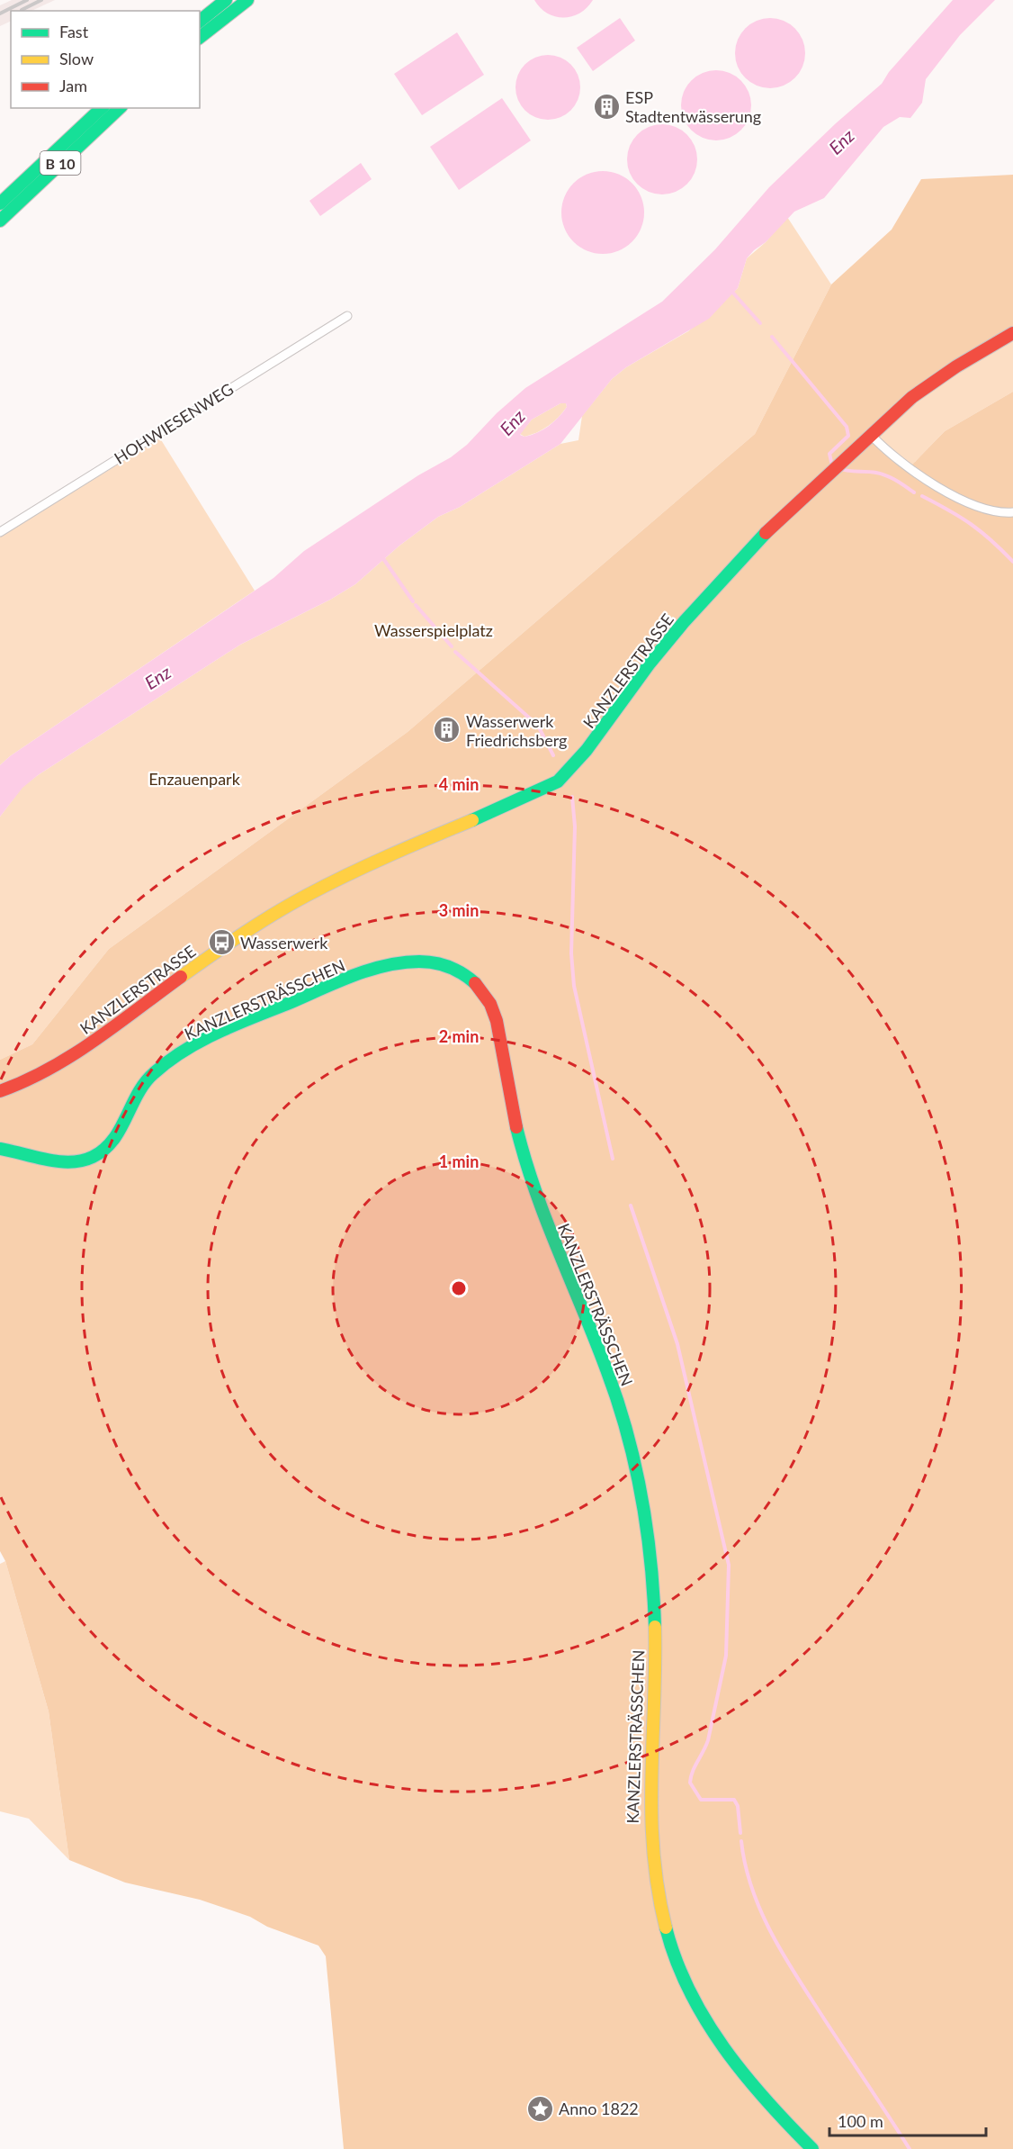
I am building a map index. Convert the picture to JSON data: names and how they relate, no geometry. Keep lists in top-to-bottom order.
{
  "streets": {
    "main road": ["B 10", "KANZLERSTRASSE", "KANZLERSTRÄSSCHEN"],
    "street": ["HOHWIESENWEG"]
  },
  "water": ["Enz"],
  "parks": ["Wasserspielplatz", "Enzauenpark"],
  "places": {
    "building": ["ESP Stadtentwässerung", "Wasserwerk Friedrichsberg"],
    "bus stop": ["Wasserwerk"],
    "place": ["Anno 1822"]
  },
  "legend": ["Fast", "Slow", "Jam"],
  "scale_bar": "100 m",
  "rings": [
    "4 min",
    "3 min",
    "2 min",
    "1 min"
  ]
}
